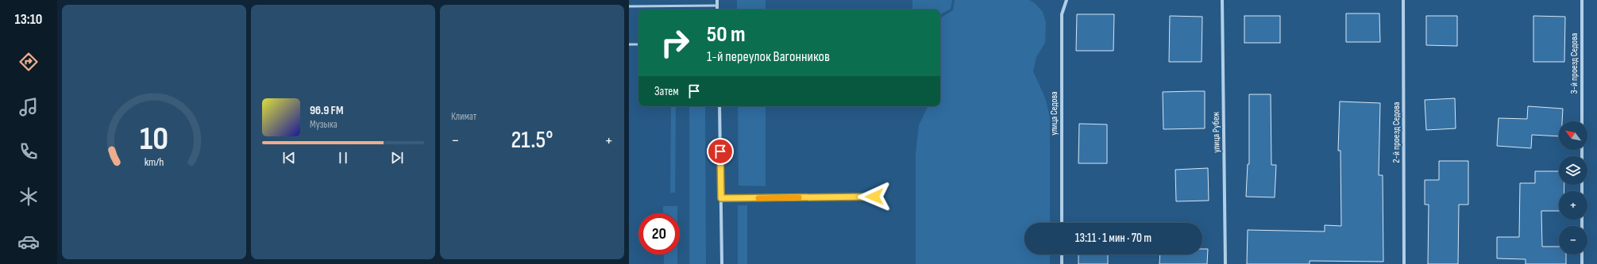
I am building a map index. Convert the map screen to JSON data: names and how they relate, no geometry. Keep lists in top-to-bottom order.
{
  "streets": {
    "street": [
      "3-й проезд Седова",
      "улица Седова",
      "улица Рубеж",
      "2-й проезд Седова"
    ]
  },
  "north": "top left",
  "page": {
    "tabs": "13:10",
    "tile": "Климат",
    "turn": ["50 m", "1-й переулок Вагонников"],
    "then": "Затем",
    "song": ["96.9 FM", "Музыка"],
    "map_buttons": ["+", "−"],
    "heat": ["−", "21.5°", "+"],
    "limit": "20",
    "trip": "13:11 · 1 мин · 70 m",
    "gauge": ["10", "km/h"]
  }
}
